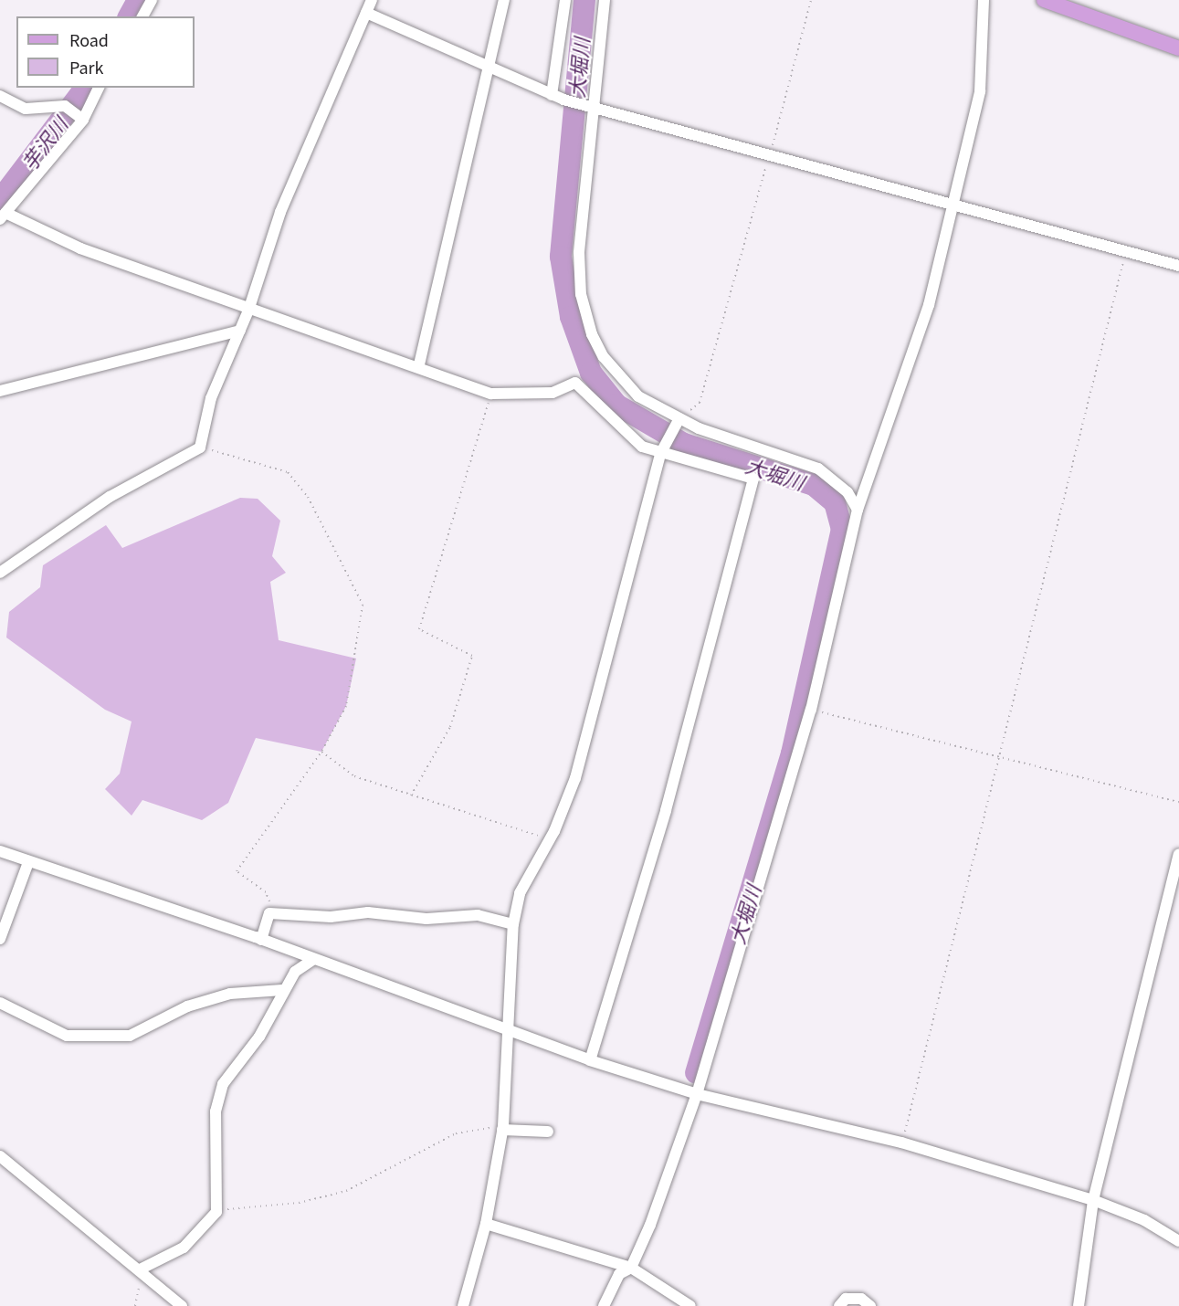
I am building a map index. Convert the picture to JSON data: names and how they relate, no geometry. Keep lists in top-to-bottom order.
{
  "water": ["大堀川", "芋沢川"],
  "legend": ["Road", "Park"]
}
